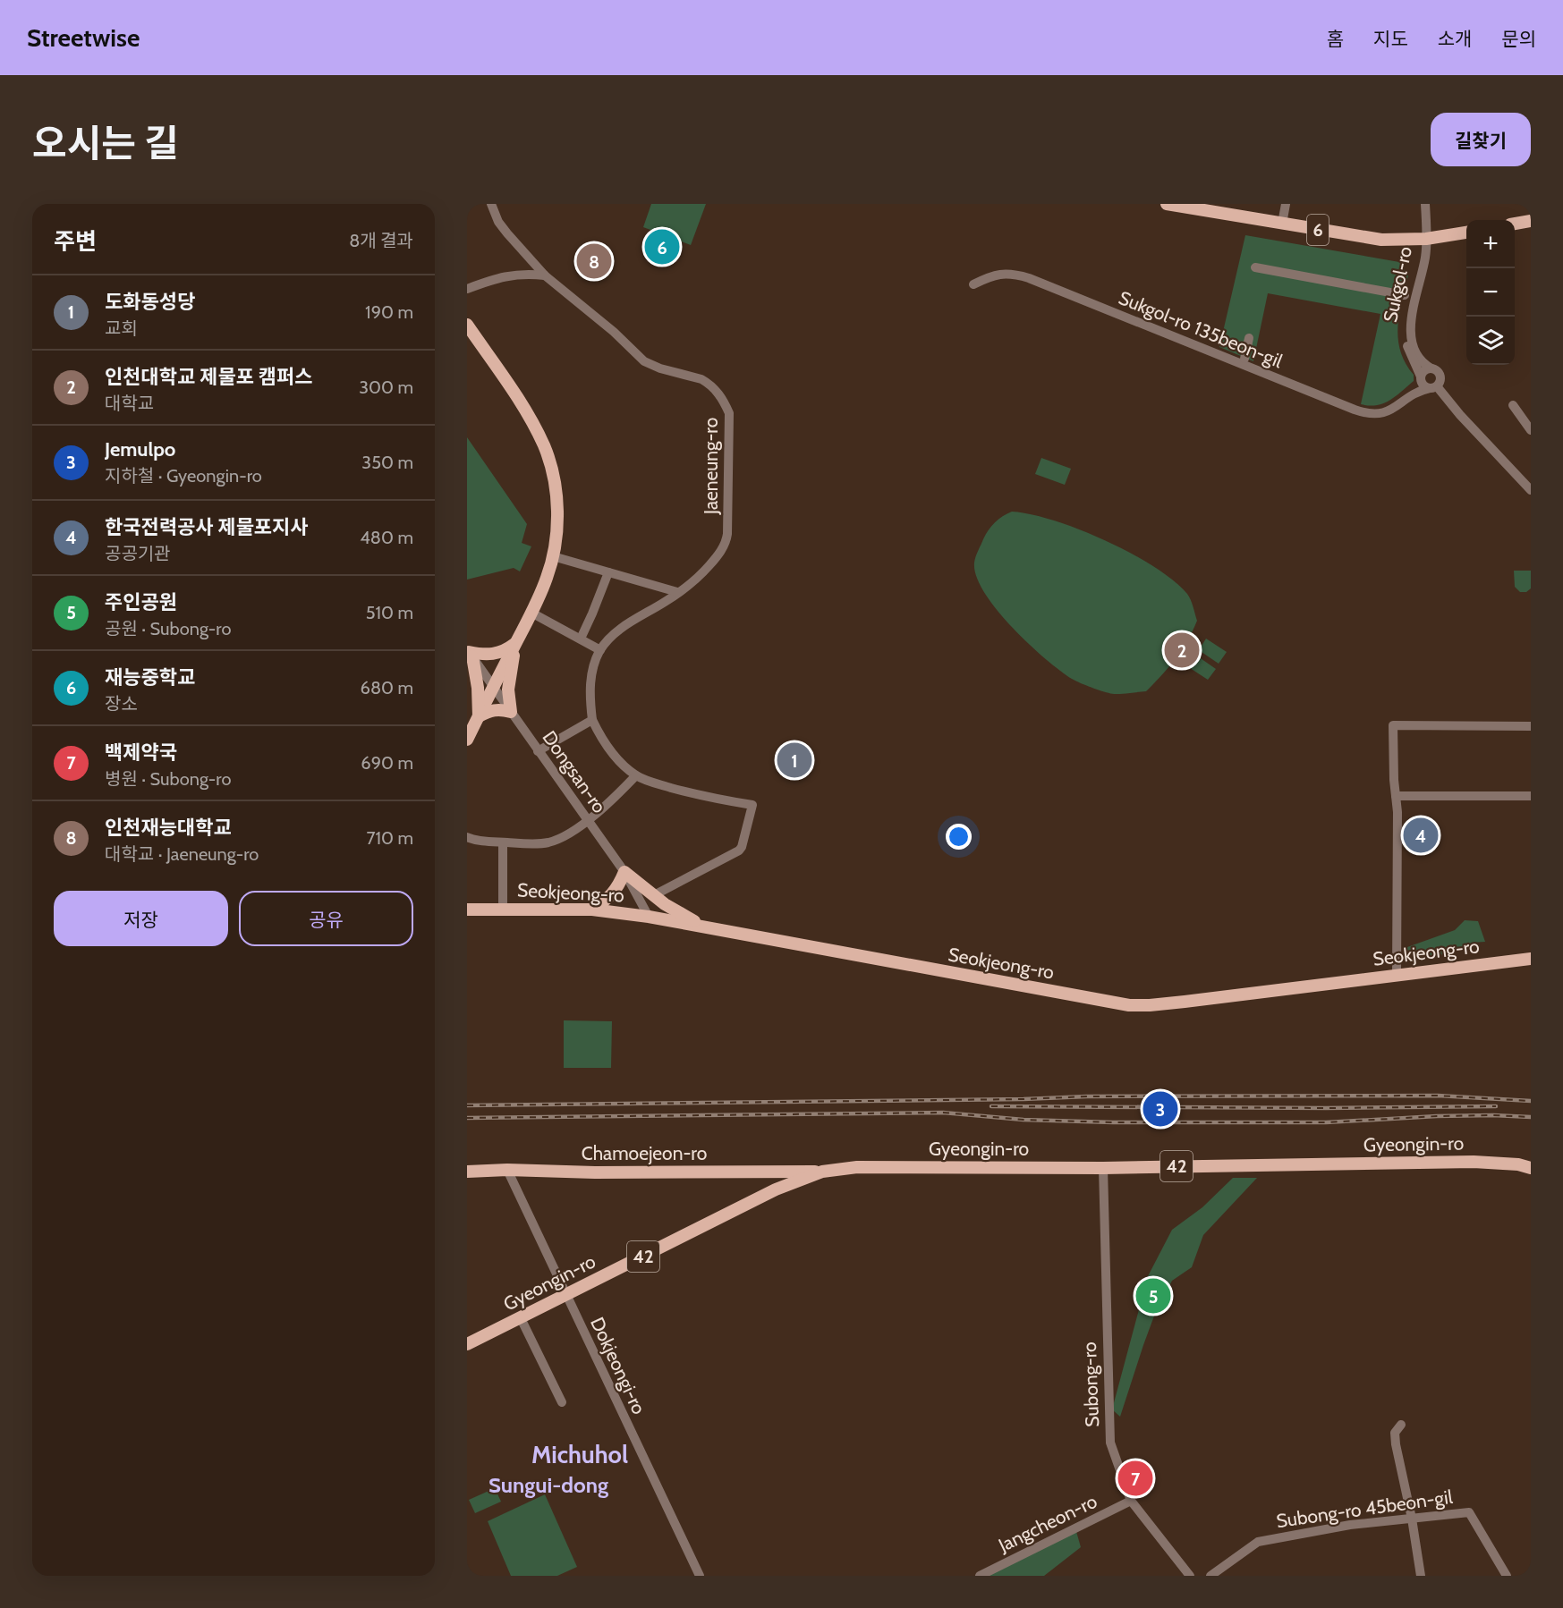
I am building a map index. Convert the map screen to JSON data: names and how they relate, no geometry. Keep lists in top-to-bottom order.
{
  "streets": {
    "main road": [
      "6",
      "Seokjeong-ro",
      "Gyeongin-ro",
      "Chamoejeon-ro",
      "42"
    ],
    "street": [
      "Sukgol-ro",
      "Sukgol-ro 135beon-gil",
      "Jaeneung-ro",
      "Dongsan-ro",
      "Dokjeongi-ro",
      "Subong-ro",
      "Subong-ro 45beon-gil",
      "Jangcheon-ro"
    ]
  },
  "crossings": [
    ["6", "Sukgol-ro"],
    ["Sukgol-ro", "Sukgol-ro 135beon-gil"],
    ["Dongsan-ro", "Seokjeong-ro"],
    ["Gyeongin-ro", "Chamoejeon-ro"],
    ["Gyeongin-ro", "Dokjeongi-ro"],
    ["Gyeongin-ro", "Subong-ro"],
    ["Chamoejeon-ro", "Dokjeongi-ro"],
    ["Subong-ro", "Jangcheon-ro"]
  ],
  "districts": ["Michuhol", "Sungui-dong"],
  "page": {
    "header": "Streetwise",
    "nav": [
      "홈",
      "지도",
      "소개",
      "문의"
    ],
    "title": "오시는 길",
    "buttons": [
      "길찾기",
      ["저장", "공유"]
    ],
    "heading": ["주변", "8개 결과"],
    "map_buttons": ["+", "−"],
    "pins": [
      "6",
      "8",
      "2",
      "1",
      "4",
      "3",
      "5",
      "7"
    ],
    "list": [
      {
        "mark": "1",
        "name": "도화동성당",
        "note": "교회",
        "value": "190 m"
      },
      {
        "mark": "2",
        "name": "인천대학교 제물포 캠퍼스",
        "note": "대학교",
        "value": "300 m"
      },
      {
        "mark": "3",
        "name": "Jemulpo",
        "note": "지하철 · Gyeongin-ro",
        "value": "350 m"
      },
      {
        "mark": "4",
        "name": "한국전력공사 제물포지사",
        "note": "공공기관",
        "value": "480 m"
      },
      {
        "mark": "5",
        "name": "주인공원",
        "note": "공원 · Subong-ro",
        "value": "510 m"
      },
      {
        "mark": "6",
        "name": "재능중학교",
        "note": "장소",
        "value": "680 m"
      },
      {
        "mark": "7",
        "name": "백제약국",
        "note": "병원 · Subong-ro",
        "value": "690 m"
      },
      {
        "mark": "8",
        "name": "인천재능대학교",
        "note": "대학교 · Jaeneung-ro",
        "value": "710 m"
      }
    ]
  }
}
